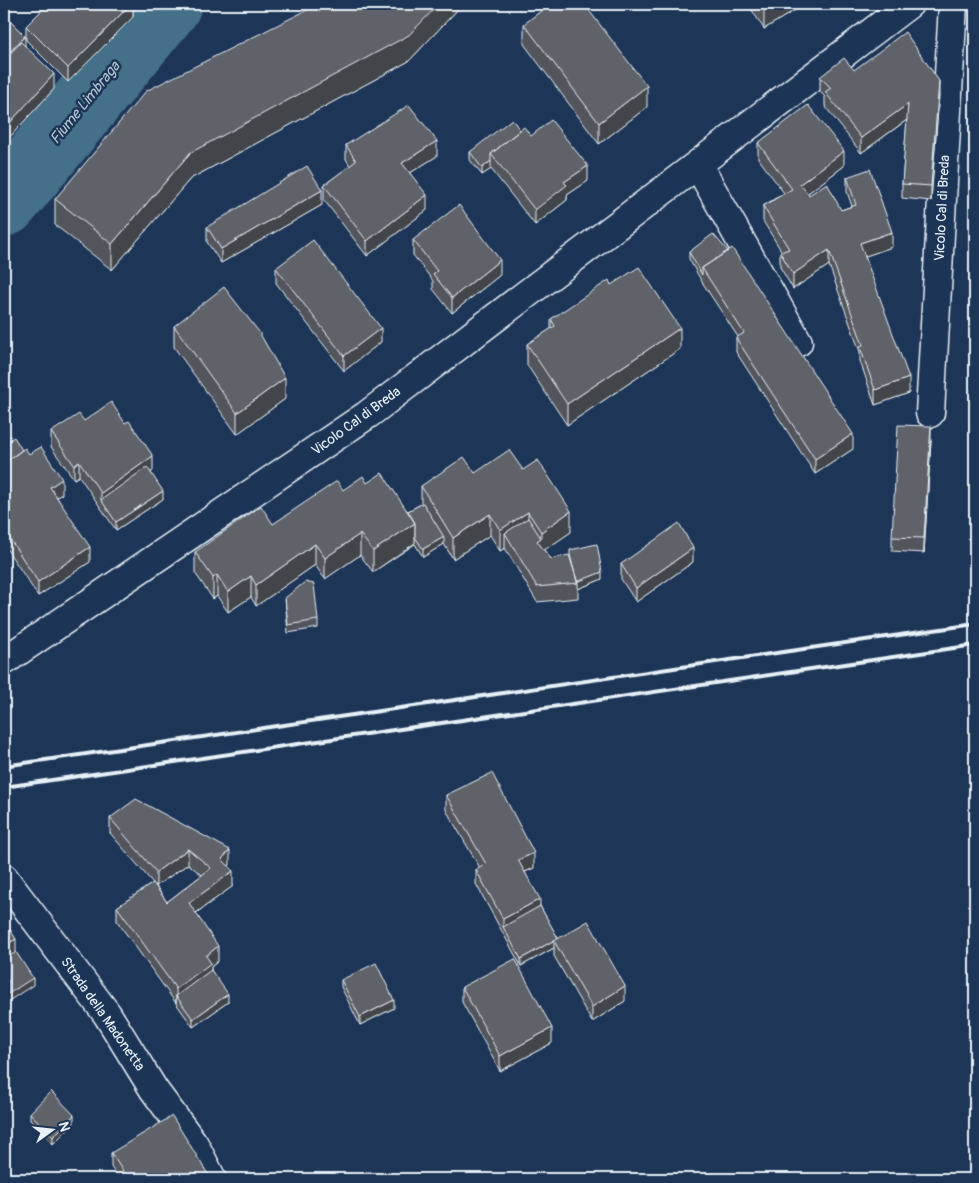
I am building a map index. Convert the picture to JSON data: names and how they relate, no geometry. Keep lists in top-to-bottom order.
{
  "streets": {
    "street": ["Vicolo Cal di Breda", "Strada della Madonetta"]
  },
  "water": ["Fiume Limbraga"],
  "north": "right"
}
